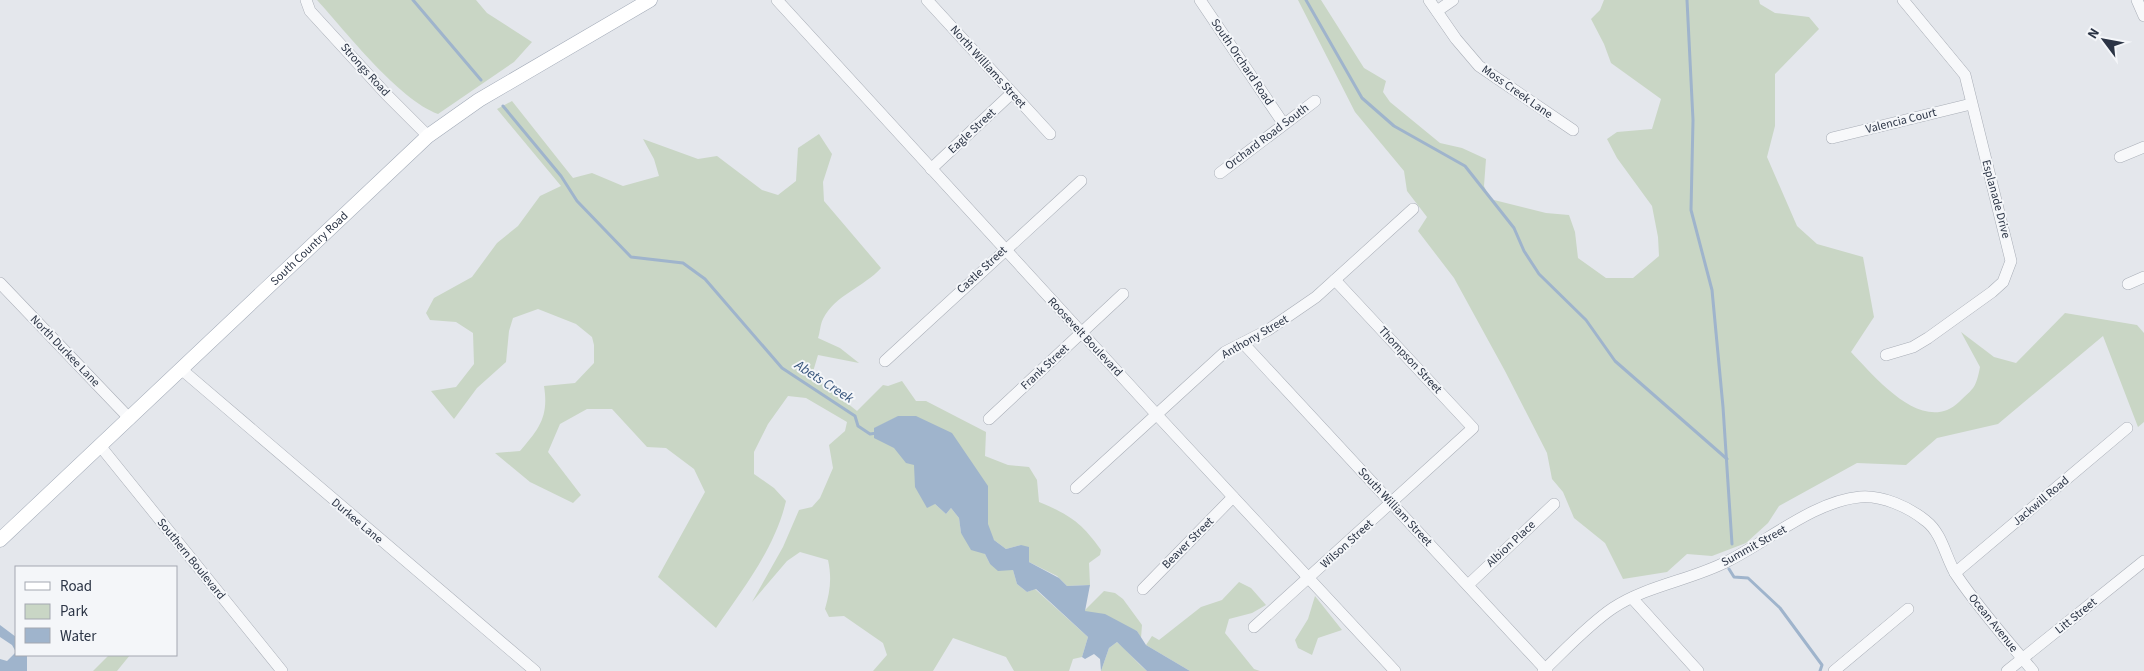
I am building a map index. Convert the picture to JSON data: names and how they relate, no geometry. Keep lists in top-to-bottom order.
{
  "streets": {
    "main road": ["South Country Road"],
    "street": [
      "South Orchard Road",
      "North Williams Street",
      "Strongs Road",
      "Moss Creek Lane",
      "Valencia Court",
      "Eagle Street",
      "Orchard Road South",
      "Esplanade Drive",
      "Castle Street",
      "Roosevelt Boulevard",
      "Anthony Street",
      "North Durkee Lane",
      "Thompson Street",
      "Frank Street",
      "Jackwill Road",
      "South William Street",
      "Durkee Lane",
      "Beaver Street",
      "Wilson Street",
      "Albion Place",
      "Summit Street",
      "Southern Boulevard",
      "Litt Street",
      "Ocean Avenue"
    ]
  },
  "crossings": [
    ["South Orchard Road", "Orchard Road South"],
    ["North Williams Street", "Eagle Street"],
    ["Strongs Road", "South Country Road"],
    ["Valencia Court", "Esplanade Drive"],
    ["Eagle Street", "Roosevelt Boulevard"],
    ["South Country Road", "North Durkee Lane"],
    ["South Country Road", "Durkee Lane"],
    ["South Country Road", "Southern Boulevard"],
    ["Castle Street", "Roosevelt Boulevard"],
    ["Roosevelt Boulevard", "Anthony Street"],
    ["Roosevelt Boulevard", "Frank Street"],
    ["Roosevelt Boulevard", "Beaver Street"],
    ["Roosevelt Boulevard", "Wilson Street"],
    ["Anthony Street", "Thompson Street"],
    ["Anthony Street", "South William Street"],
    ["Thompson Street", "Wilson Street"],
    ["Jackwill Road", "Summit Street"],
    ["Jackwill Road", "Ocean Avenue"],
    ["South William Street", "Wilson Street"],
    ["South William Street", "Albion Place"],
    ["South William Street", "Summit Street"],
    ["Summit Street", "Ocean Avenue"],
    ["Litt Street", "Ocean Avenue"]
  ],
  "water": ["Abets Creek"],
  "legend": ["Road", "Park", "Water"],
  "north": "top left"
}
